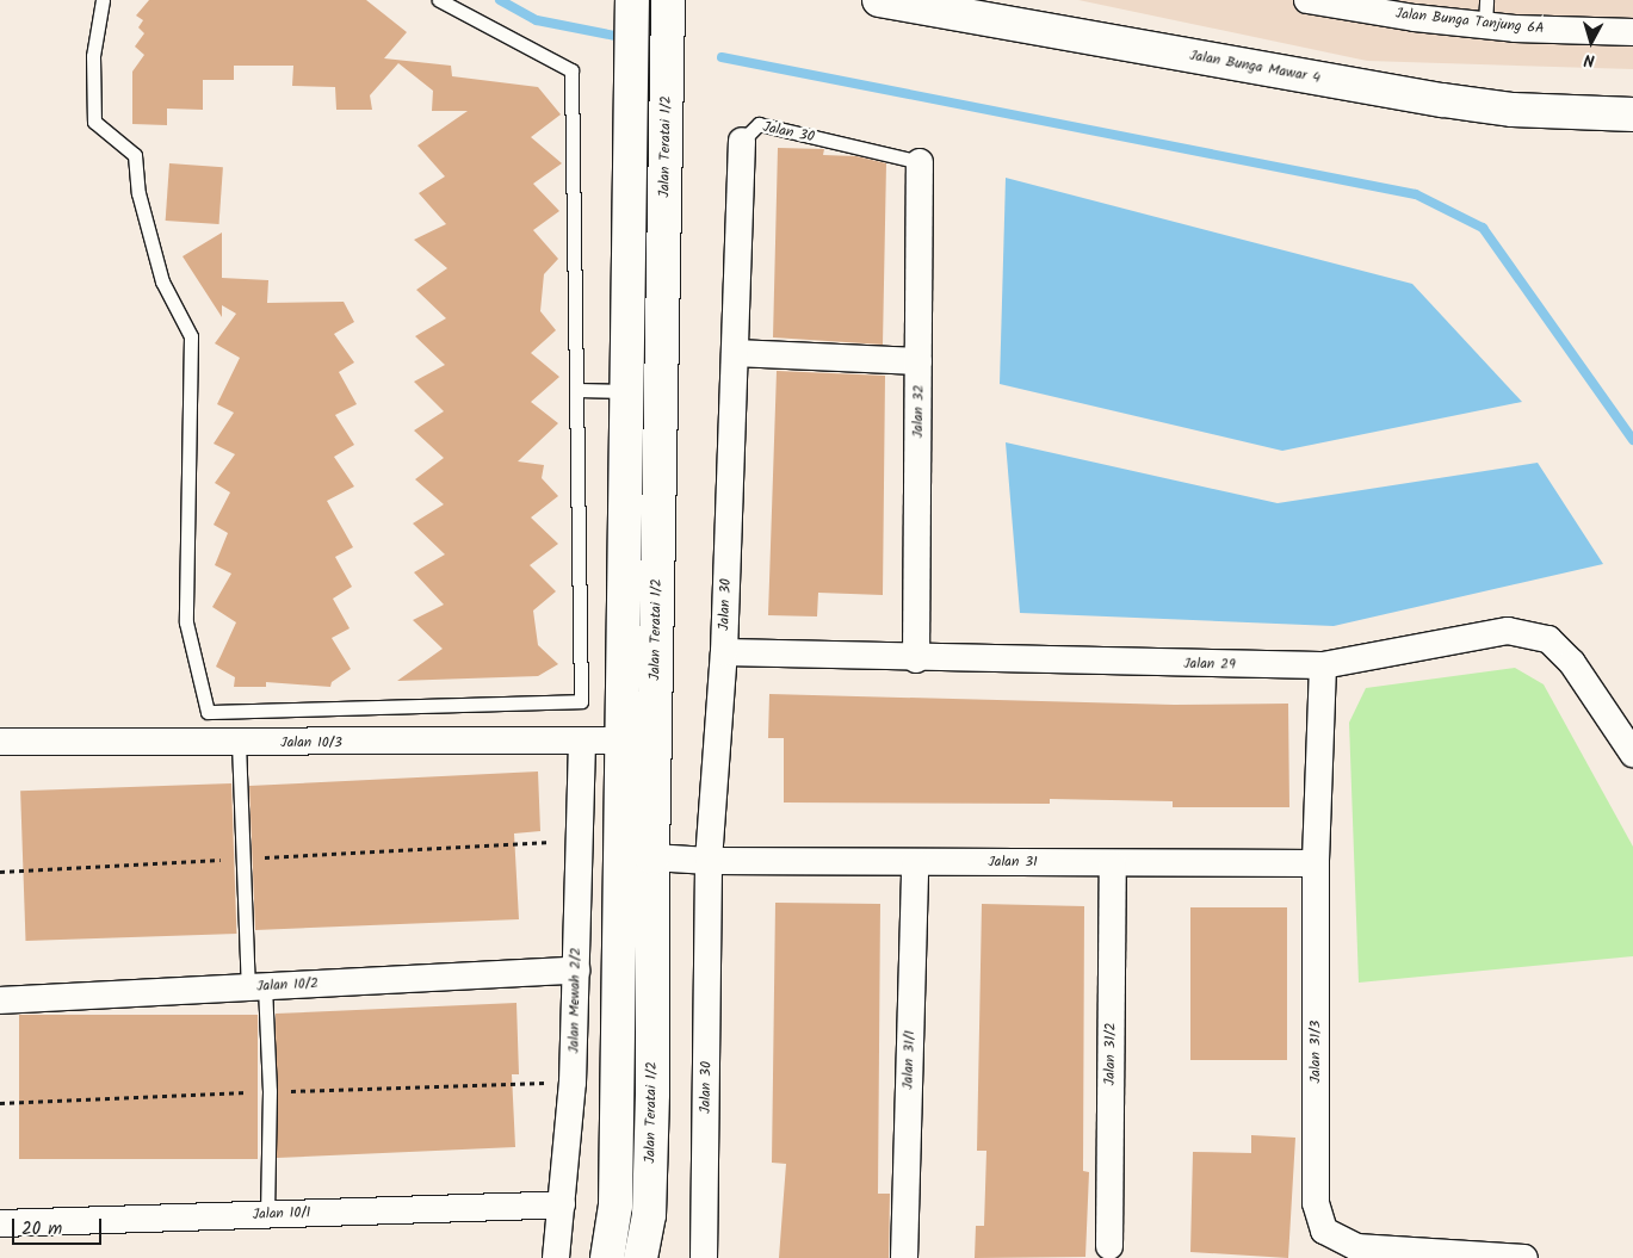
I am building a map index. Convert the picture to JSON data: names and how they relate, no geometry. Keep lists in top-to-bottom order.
{
  "streets": {
    "main road": ["Jalan Bunga Mawar 4", "Jalan Teratai 1/2"],
    "street": [
      "Jalan Bunga Tanjung 6A",
      "Jalan 30",
      "Jalan 32",
      "Jalan 29",
      "Jalan 10/3",
      "Jalan 31",
      "Jalan 10/2",
      "Jalan Mewah 2/2",
      "Jalan 31/3",
      "Jalan 31/2",
      "Jalan 31/1",
      "Jalan 10/1"
    ]
  },
  "crossings": [
    ["Jalan 30", "Jalan 32"],
    ["Jalan 30", "Jalan 29"],
    ["Jalan 30", "Jalan 31"],
    ["Jalan Teratai 1/2", "Jalan 31"],
    ["Jalan 32", "Jalan 29"],
    ["Jalan 29", "Jalan 31/3"],
    ["Jalan 10/3", "Jalan Mewah 2/2"],
    ["Jalan 31", "Jalan 31/3"],
    ["Jalan 31", "Jalan 31/2"],
    ["Jalan 31", "Jalan 31/1"],
    ["Jalan 10/2", "Jalan Mewah 2/2"],
    ["Jalan Mewah 2/2", "Jalan 10/1"]
  ],
  "scale_bar": "20 m",
  "north": "bottom"
}
